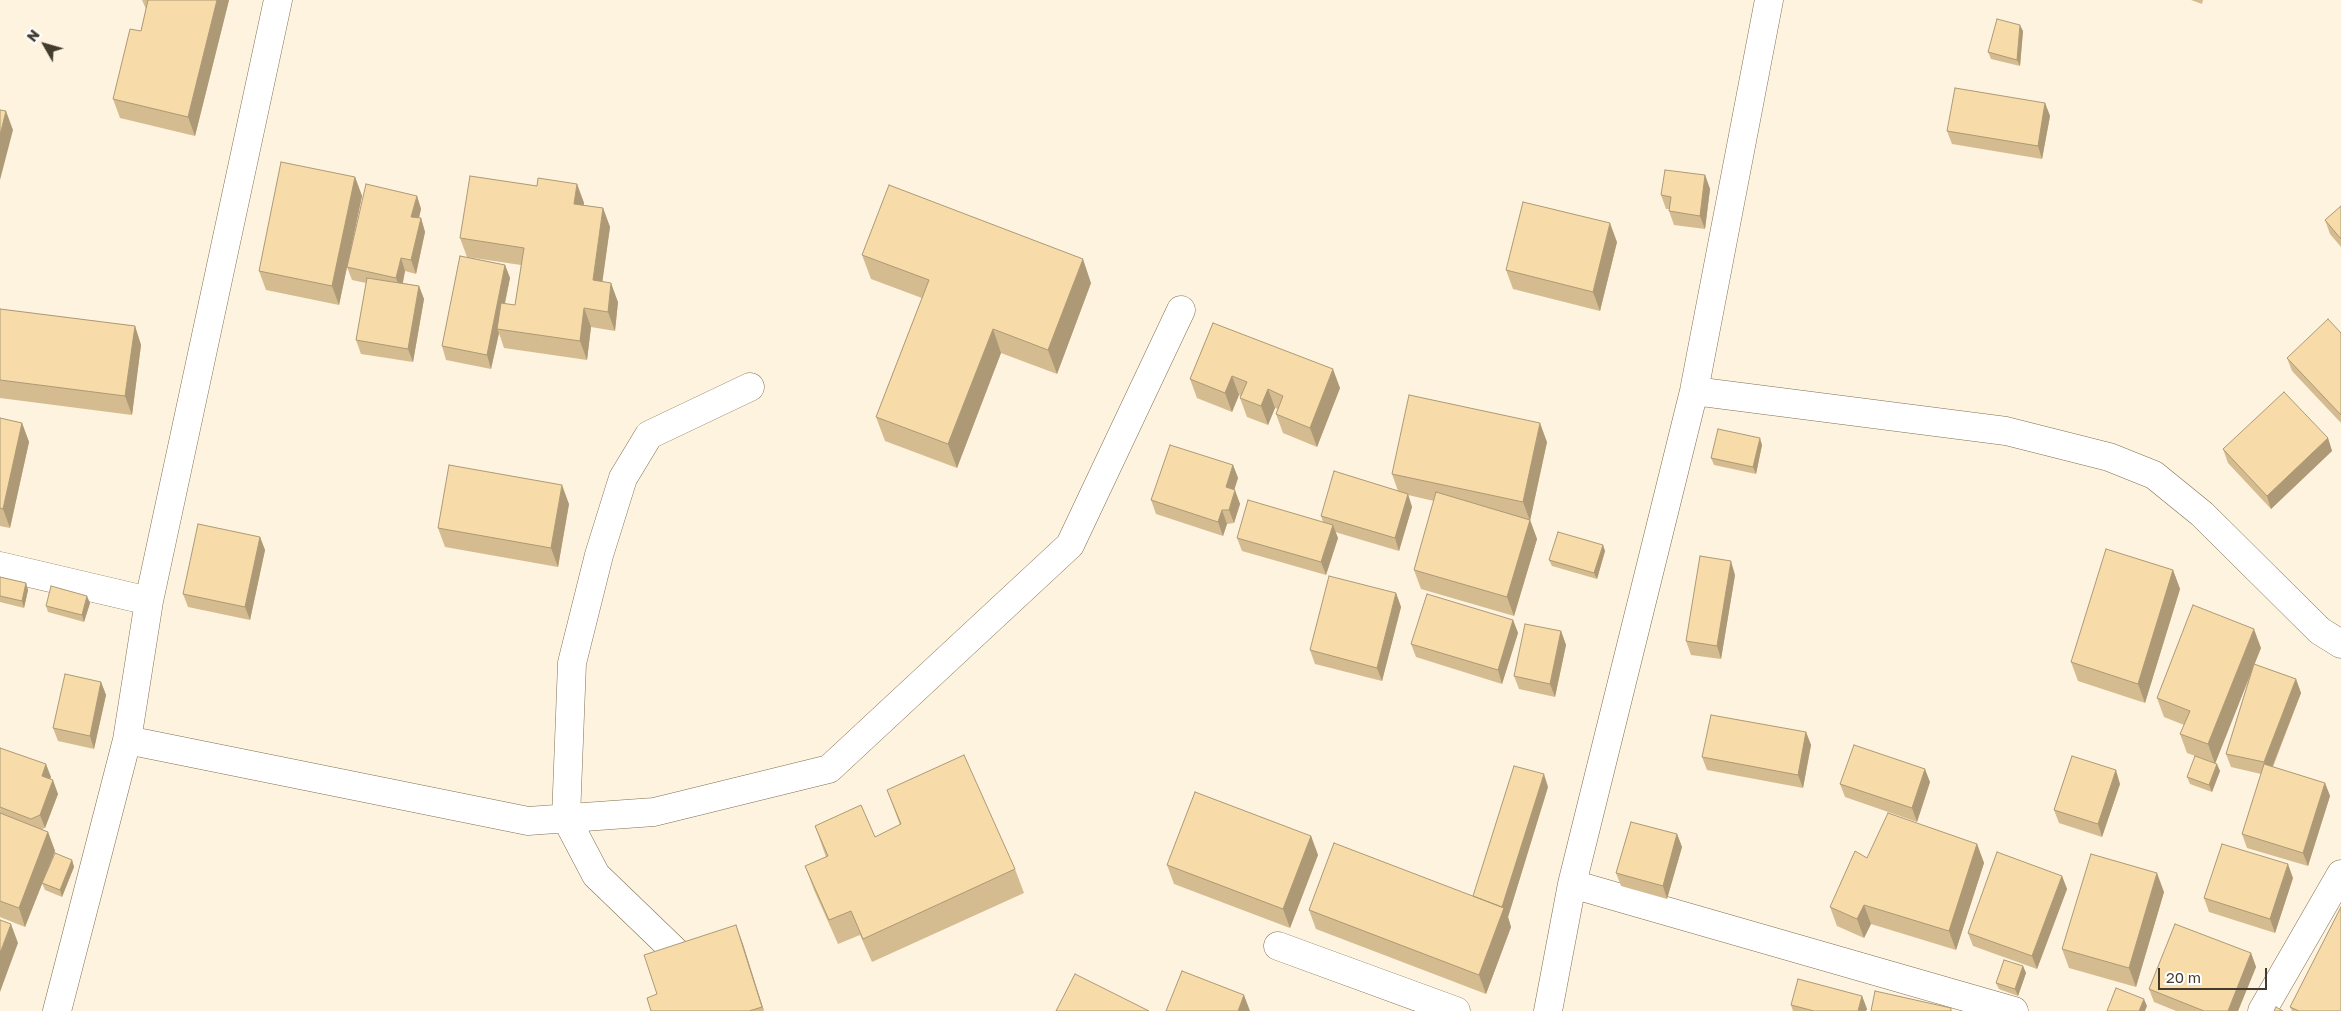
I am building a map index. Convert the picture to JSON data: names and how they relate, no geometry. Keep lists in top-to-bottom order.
{
  "scale_bar": "20 m",
  "north": "top left"
}
